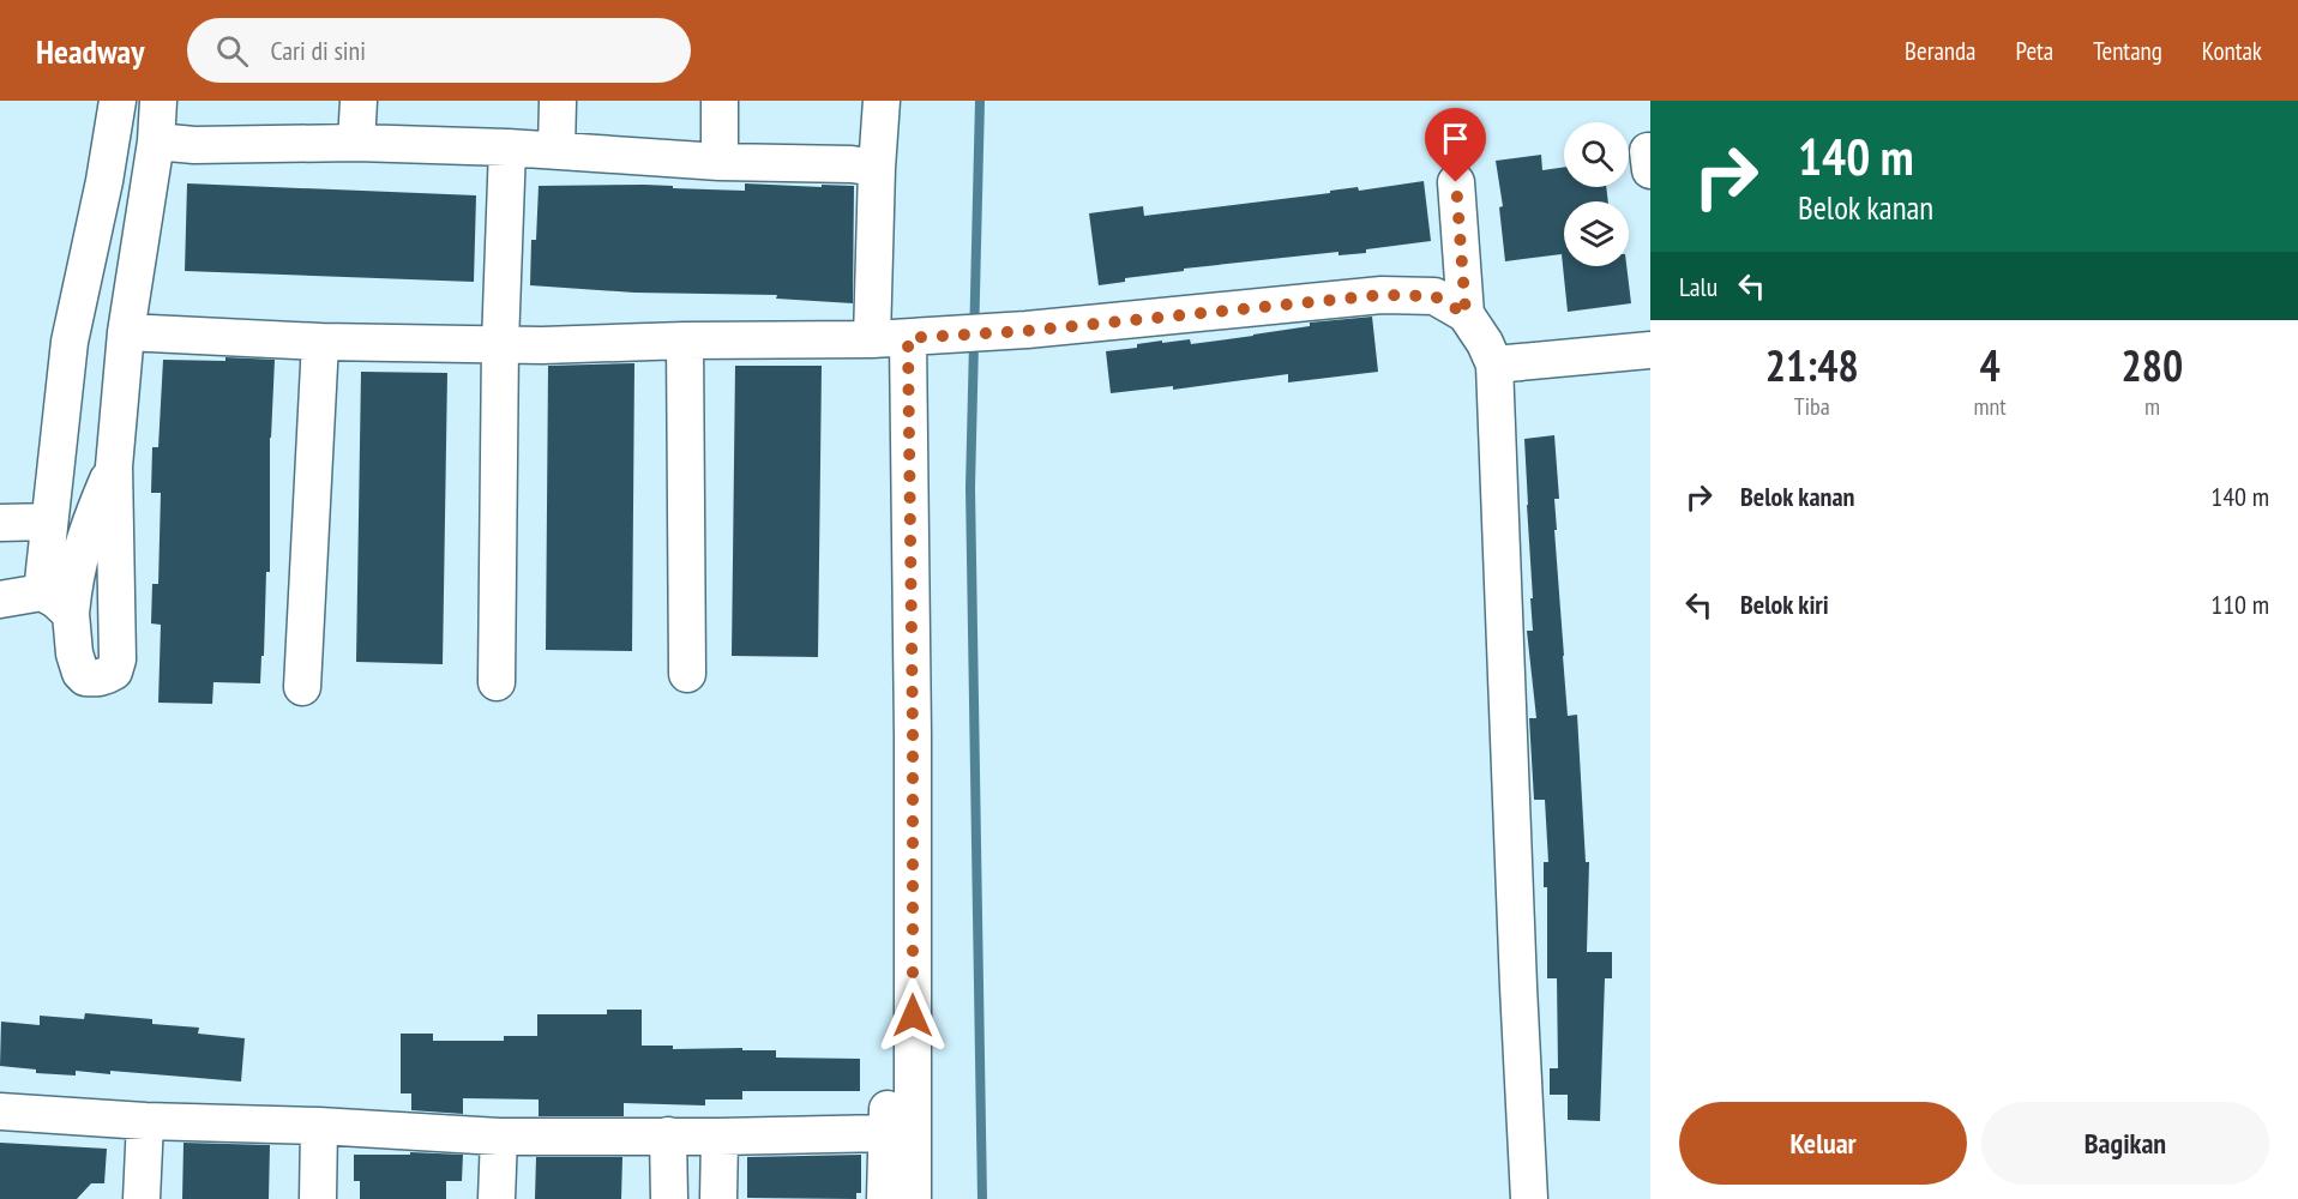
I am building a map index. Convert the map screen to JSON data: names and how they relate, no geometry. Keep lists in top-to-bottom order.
{
  "page": {
    "header": "Headway",
    "search": "Cari di sini",
    "nav": [
      "Beranda",
      "Peta",
      "Tentang",
      "Kontak"
    ],
    "turn": ["140 m", "Belok kanan"],
    "then": "Lalu",
    "eta": [
      "21:48",
      "Tiba",
      "4",
      "mnt",
      "280",
      "m"
    ],
    "list": [
      {
        "name": "Belok kanan",
        "value": "140 m"
      },
      {
        "name": "Belok kiri",
        "value": "110 m"
      }
    ],
    "buttons": ["Keluar", "Bagikan"]
  }
}
